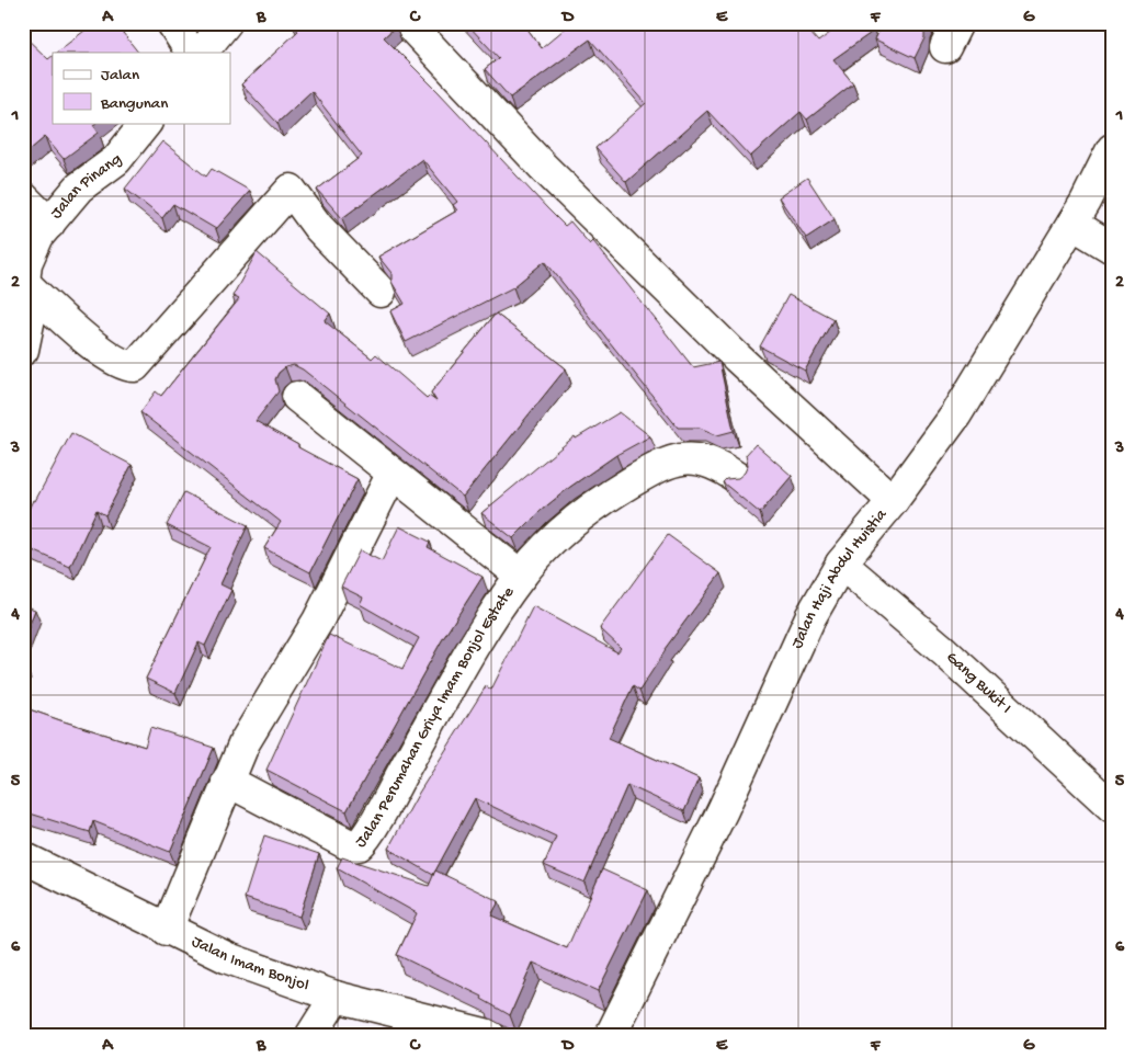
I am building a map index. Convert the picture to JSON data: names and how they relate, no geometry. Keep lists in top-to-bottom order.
{
  "streets": {
    "main road": [
      "Jalan Pinang",
      "Jalan Haji Abdul Huistia",
      "Gang Bukit I",
      "Jalan Perumahan Griya Imam Bonjol Estate",
      "Jalan Imam Bonjol"
    ]
  },
  "crossings": [
    ["Jalan Haji Abdul Huistia", "Gang Bukit I"]
  ],
  "legend": ["Jalan", "Bangunan"],
  "grid": {
    "columns": [
      "A",
      "B",
      "C",
      "D",
      "E",
      "F",
      "G"
    ],
    "rows": [
      "1",
      "2",
      "3",
      "4",
      "5",
      "6"
    ]
  }
}
